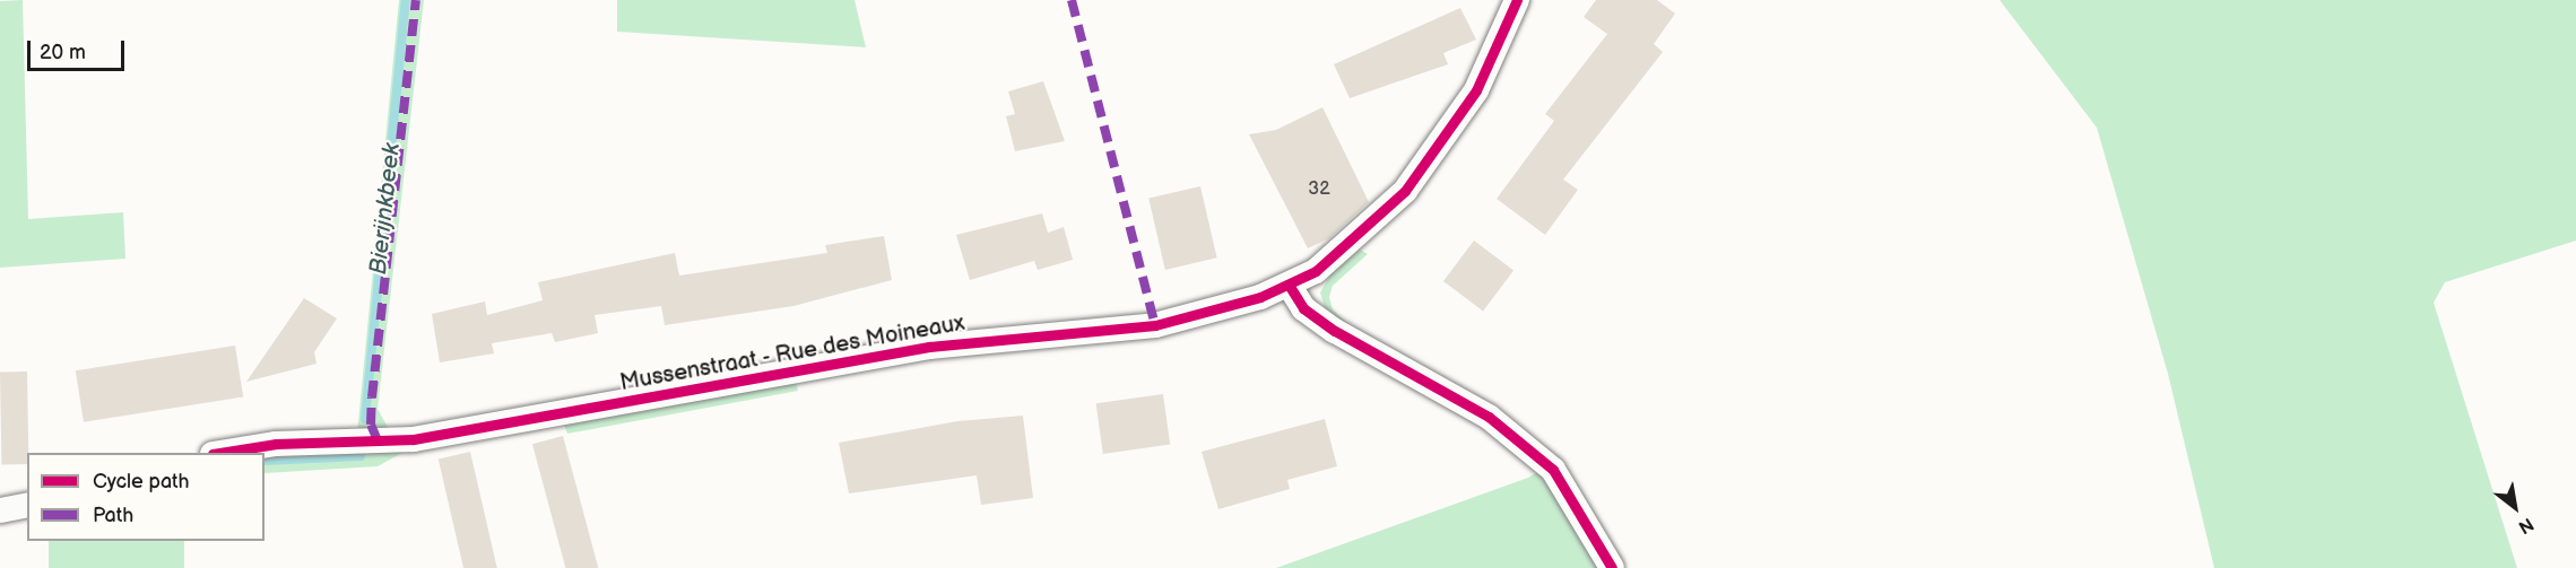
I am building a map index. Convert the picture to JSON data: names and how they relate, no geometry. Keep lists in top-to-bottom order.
{
  "streets": {
    "street": ["Mussenstraat - Rue des Moineaux"]
  },
  "water": ["Bierijnkbeek"],
  "house_numbers": ["32"],
  "legend": ["Cycle path", "Path"],
  "scale_bar": "20 m",
  "north": "bottom right"
}
